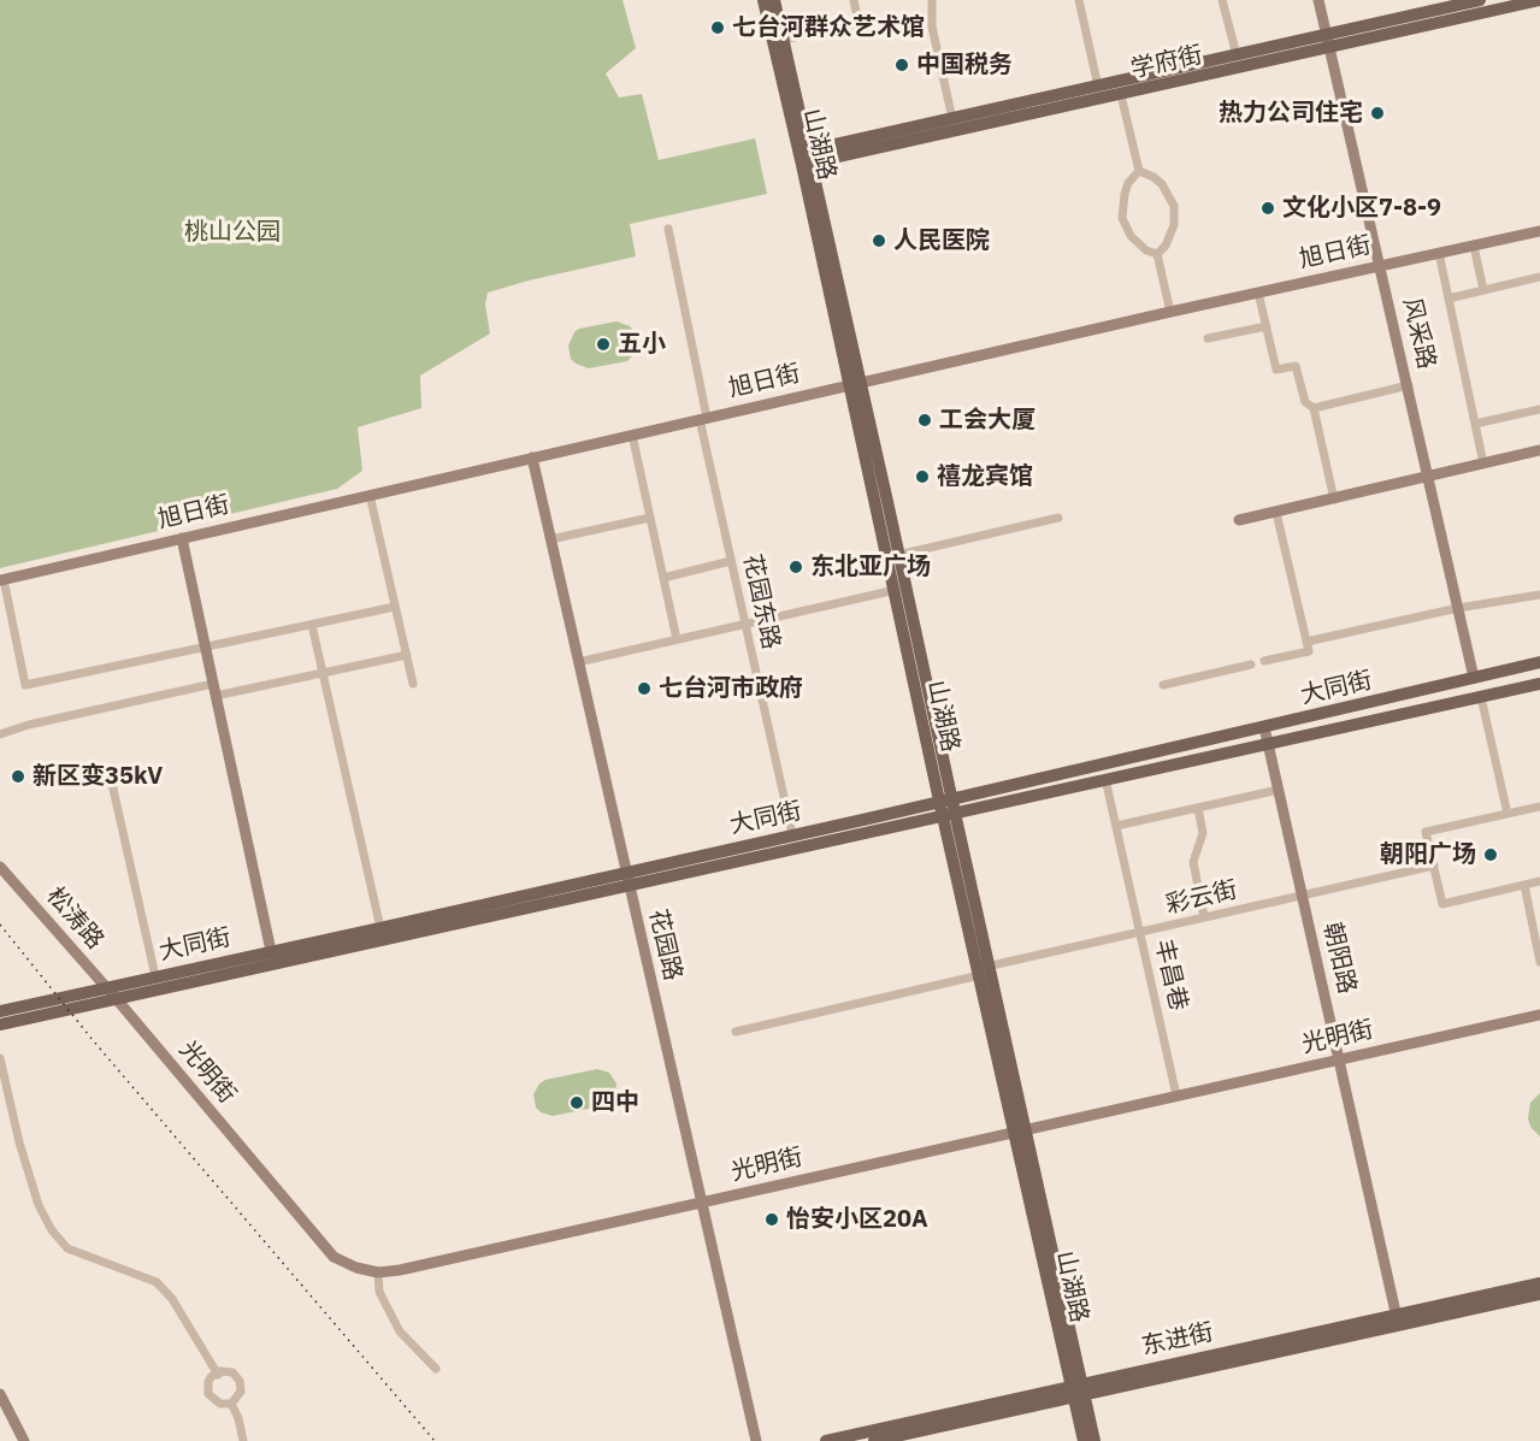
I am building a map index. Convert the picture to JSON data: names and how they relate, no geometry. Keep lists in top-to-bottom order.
{
  "streets": {
    "main road": [
      "学府街",
      "山湖路",
      "旭日街",
      "风采路",
      "大同街",
      "松涛路",
      "花园路",
      "朝阳路",
      "光明街",
      "东进街"
    ],
    "street": ["花园东路", "彩云街", "丰昌巷"]
  },
  "crossings": [
    ["学府街", "山湖路"],
    ["学府街", "风采路"],
    ["山湖路", "旭日街"],
    ["山湖路", "大同街"],
    ["山湖路", "彩云街"],
    ["山湖路", "光明街"],
    ["山湖路", "东进街"],
    ["旭日街", "风采路"],
    ["旭日街", "花园东路"],
    ["旭日街", "花园路"],
    ["风采路", "大同街"],
    ["花园东路", "大同街"],
    ["大同街", "松涛路"],
    ["大同街", "花园路"],
    ["大同街", "朝阳路"],
    ["大同街", "丰昌巷"],
    ["大同街", "光明街"],
    ["彩云街", "朝阳路"],
    ["彩云街", "丰昌巷"],
    ["松涛路", "光明街"],
    ["花园路", "光明街"],
    ["朝阳路", "光明街"],
    ["朝阳路", "东进街"],
    ["丰昌巷", "光明街"]
  ],
  "parks": ["桃山公园"],
  "places": [
    "七台河群众艺术馆",
    "中国税务",
    "热力公司住宅",
    "文化小区7-8-9",
    "人民医院",
    "五小",
    "工会大厦",
    "禧龙宾馆",
    "东北亚广场",
    "七台河市政府",
    "新区变35kV",
    "朝阳广场",
    "四中",
    "怡安小区20A"
  ]
}
